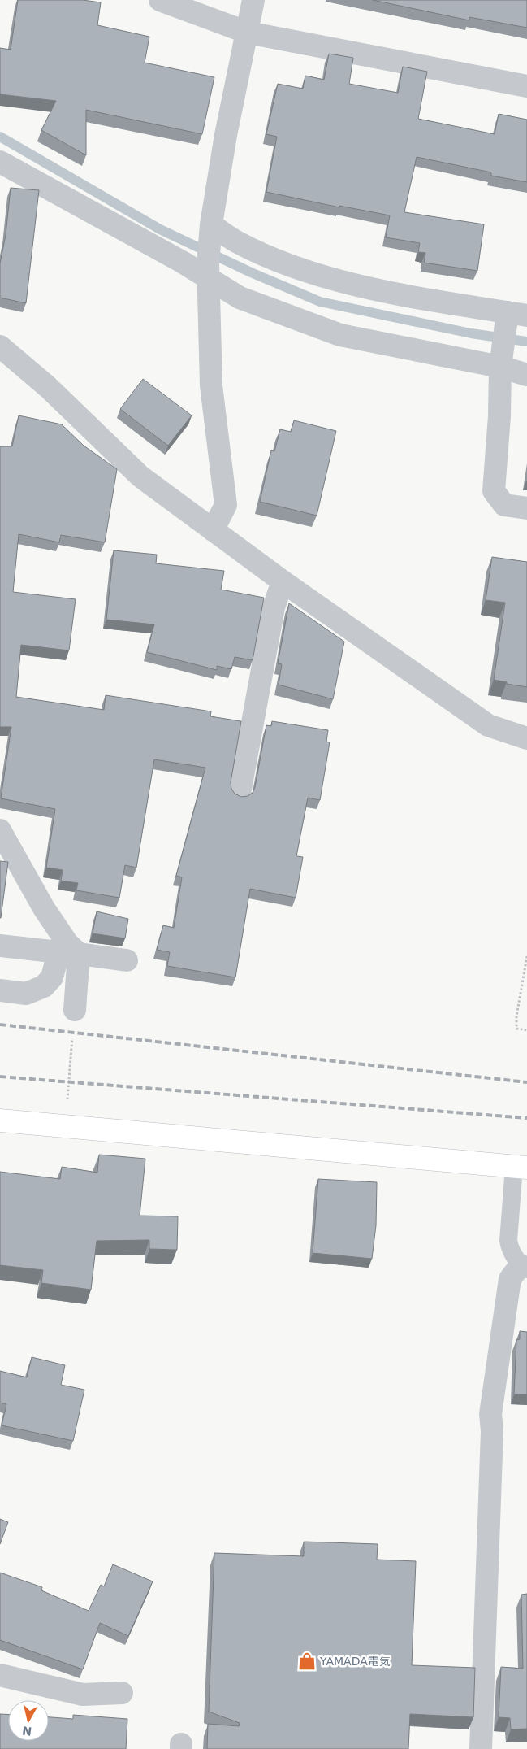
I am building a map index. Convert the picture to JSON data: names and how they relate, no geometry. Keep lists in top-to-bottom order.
{
  "places": {
    "shop": ["YAMADA電気"]
  },
  "north": "bottom"
}
